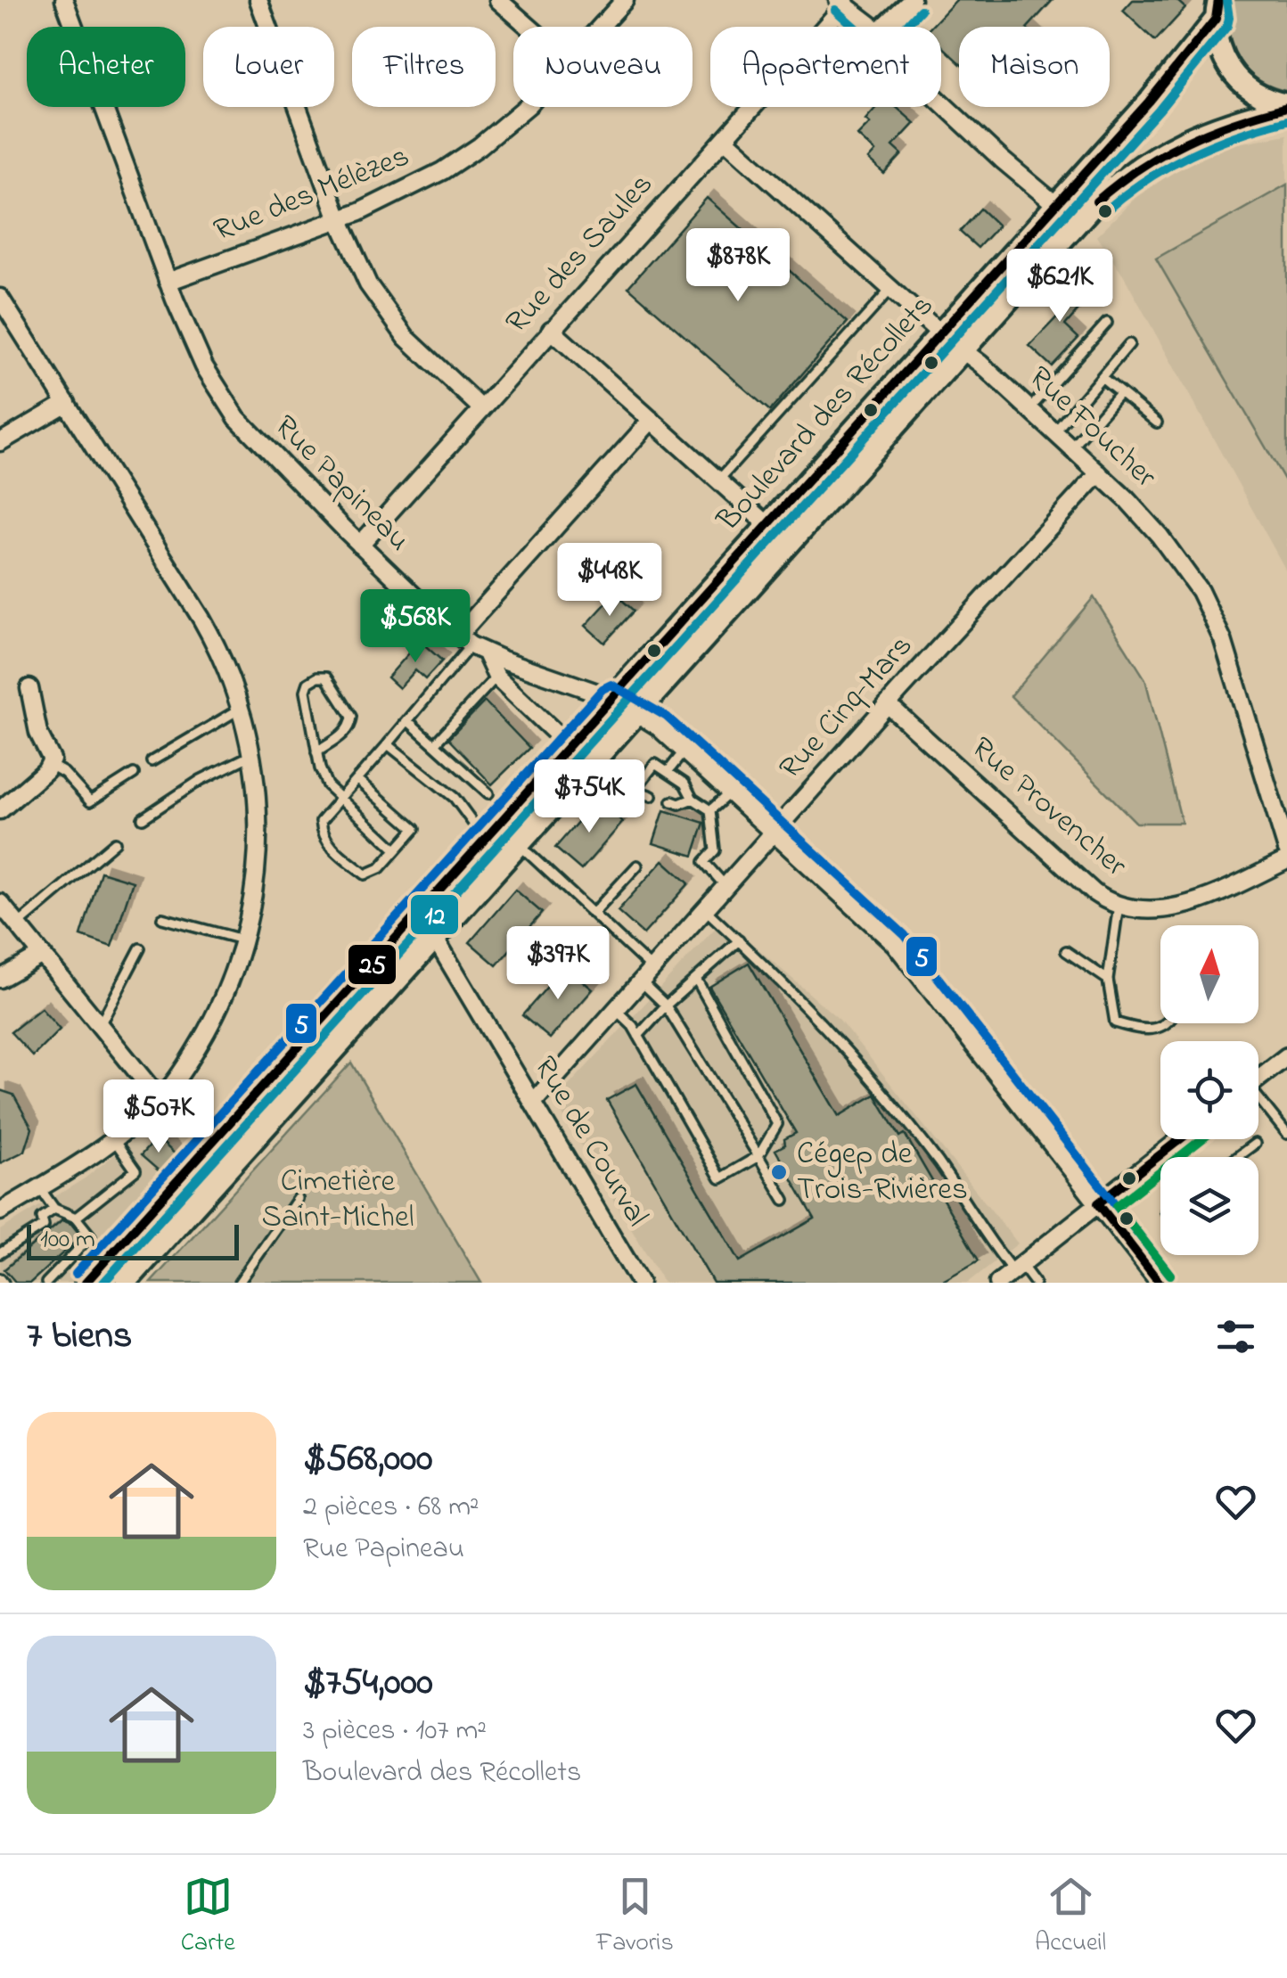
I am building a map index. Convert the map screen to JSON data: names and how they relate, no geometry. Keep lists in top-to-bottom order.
{
  "streets": {
    "main road": ["Boulevard des Récollets"],
    "street": [
      "Rue des Mélèzes",
      "Rue des Saules",
      "Rue Foucher",
      "Rue Papineau",
      "Rue Cinq-Mars",
      "Rue Provencher",
      "Rue de Courval"
    ]
  },
  "crossings": [
    ["Rue des Mélèzes", "Rue Papineau"],
    ["Rue des Saules", "Rue Foucher"],
    ["Rue des Saules", "Rue Papineau"],
    ["Boulevard des Récollets", "Rue Foucher"],
    ["Boulevard des Récollets", "Rue Papineau"],
    ["Boulevard des Récollets", "Rue de Courval"],
    ["Rue Foucher", "Rue Cinq-Mars"],
    ["Rue Papineau", "Rue Cinq-Mars"],
    ["Rue Cinq-Mars", "Rue Provencher"],
    ["Rue Cinq-Mars", "Rue de Courval"]
  ],
  "parks": ["Cimetière Saint-Michel"],
  "places": ["Cégep de Trois-Rivières"],
  "lines": ["transit line 25", "transit line 12", "transit line 5"],
  "scale_bar": "100 m",
  "north": "top",
  "page": {
    "chip": [
      "Acheter",
      "Louer",
      "Filtres",
      "Nouveau",
      "Appartement",
      "Maison"
    ],
    "price": [
      "$878K",
      "$621K",
      "$448K",
      "$568K",
      "$754K",
      "$397K",
      "$507K"
    ],
    "scale": "100 m",
    "heading": "7 biens",
    "list": [
      {
        "name": "$568,000",
        "note": "2 pièces · 68 m² · Rue Papineau"
      },
      {
        "name": "$754,000",
        "note": "3 pièces · 107 m² · Boulevard des Récollets"
      }
    ],
    "tabs": ["Carte", "Favoris", "Accueil"]
  }
}
